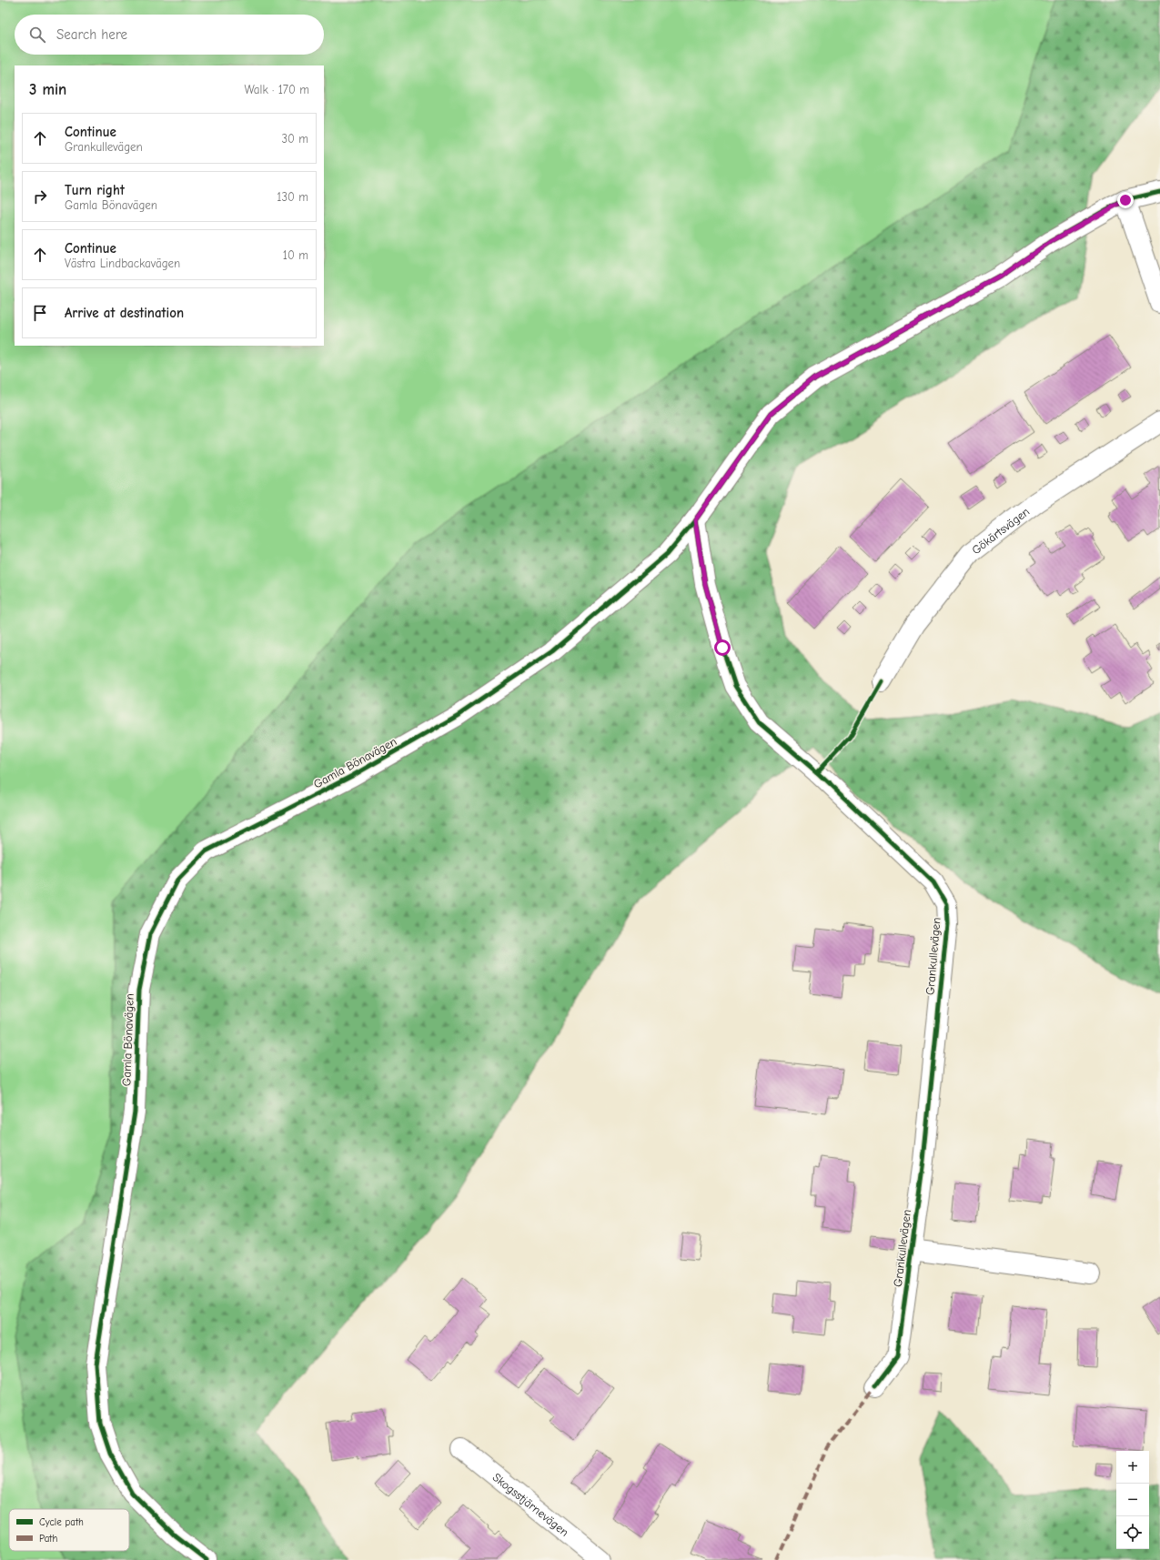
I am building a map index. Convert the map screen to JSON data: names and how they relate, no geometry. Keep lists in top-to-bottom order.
{
  "streets": {
    "street": [
      "Gökärtsvägen",
      "Gamla Bönavägen",
      "Grankullevägen",
      "Skogsstjärnevägen"
    ]
  },
  "crossings": [
    ["Gamla Bönavägen", "Grankullevägen"]
  ],
  "legend": ["Cycle path", "Path"],
  "page": {
    "search": "Search here",
    "heading": ["3 min", "Walk · 170 m"],
    "list": [
      ["Continue", "Grankullevägen", "30 m"],
      ["Turn right", "Gamla Bönavägen", "130 m"],
      ["Continue", "Västra Lindbackavägen", "10 m"],
      "Arrive at destination"
    ],
    "map_buttons": ["+", "−"]
  }
}
